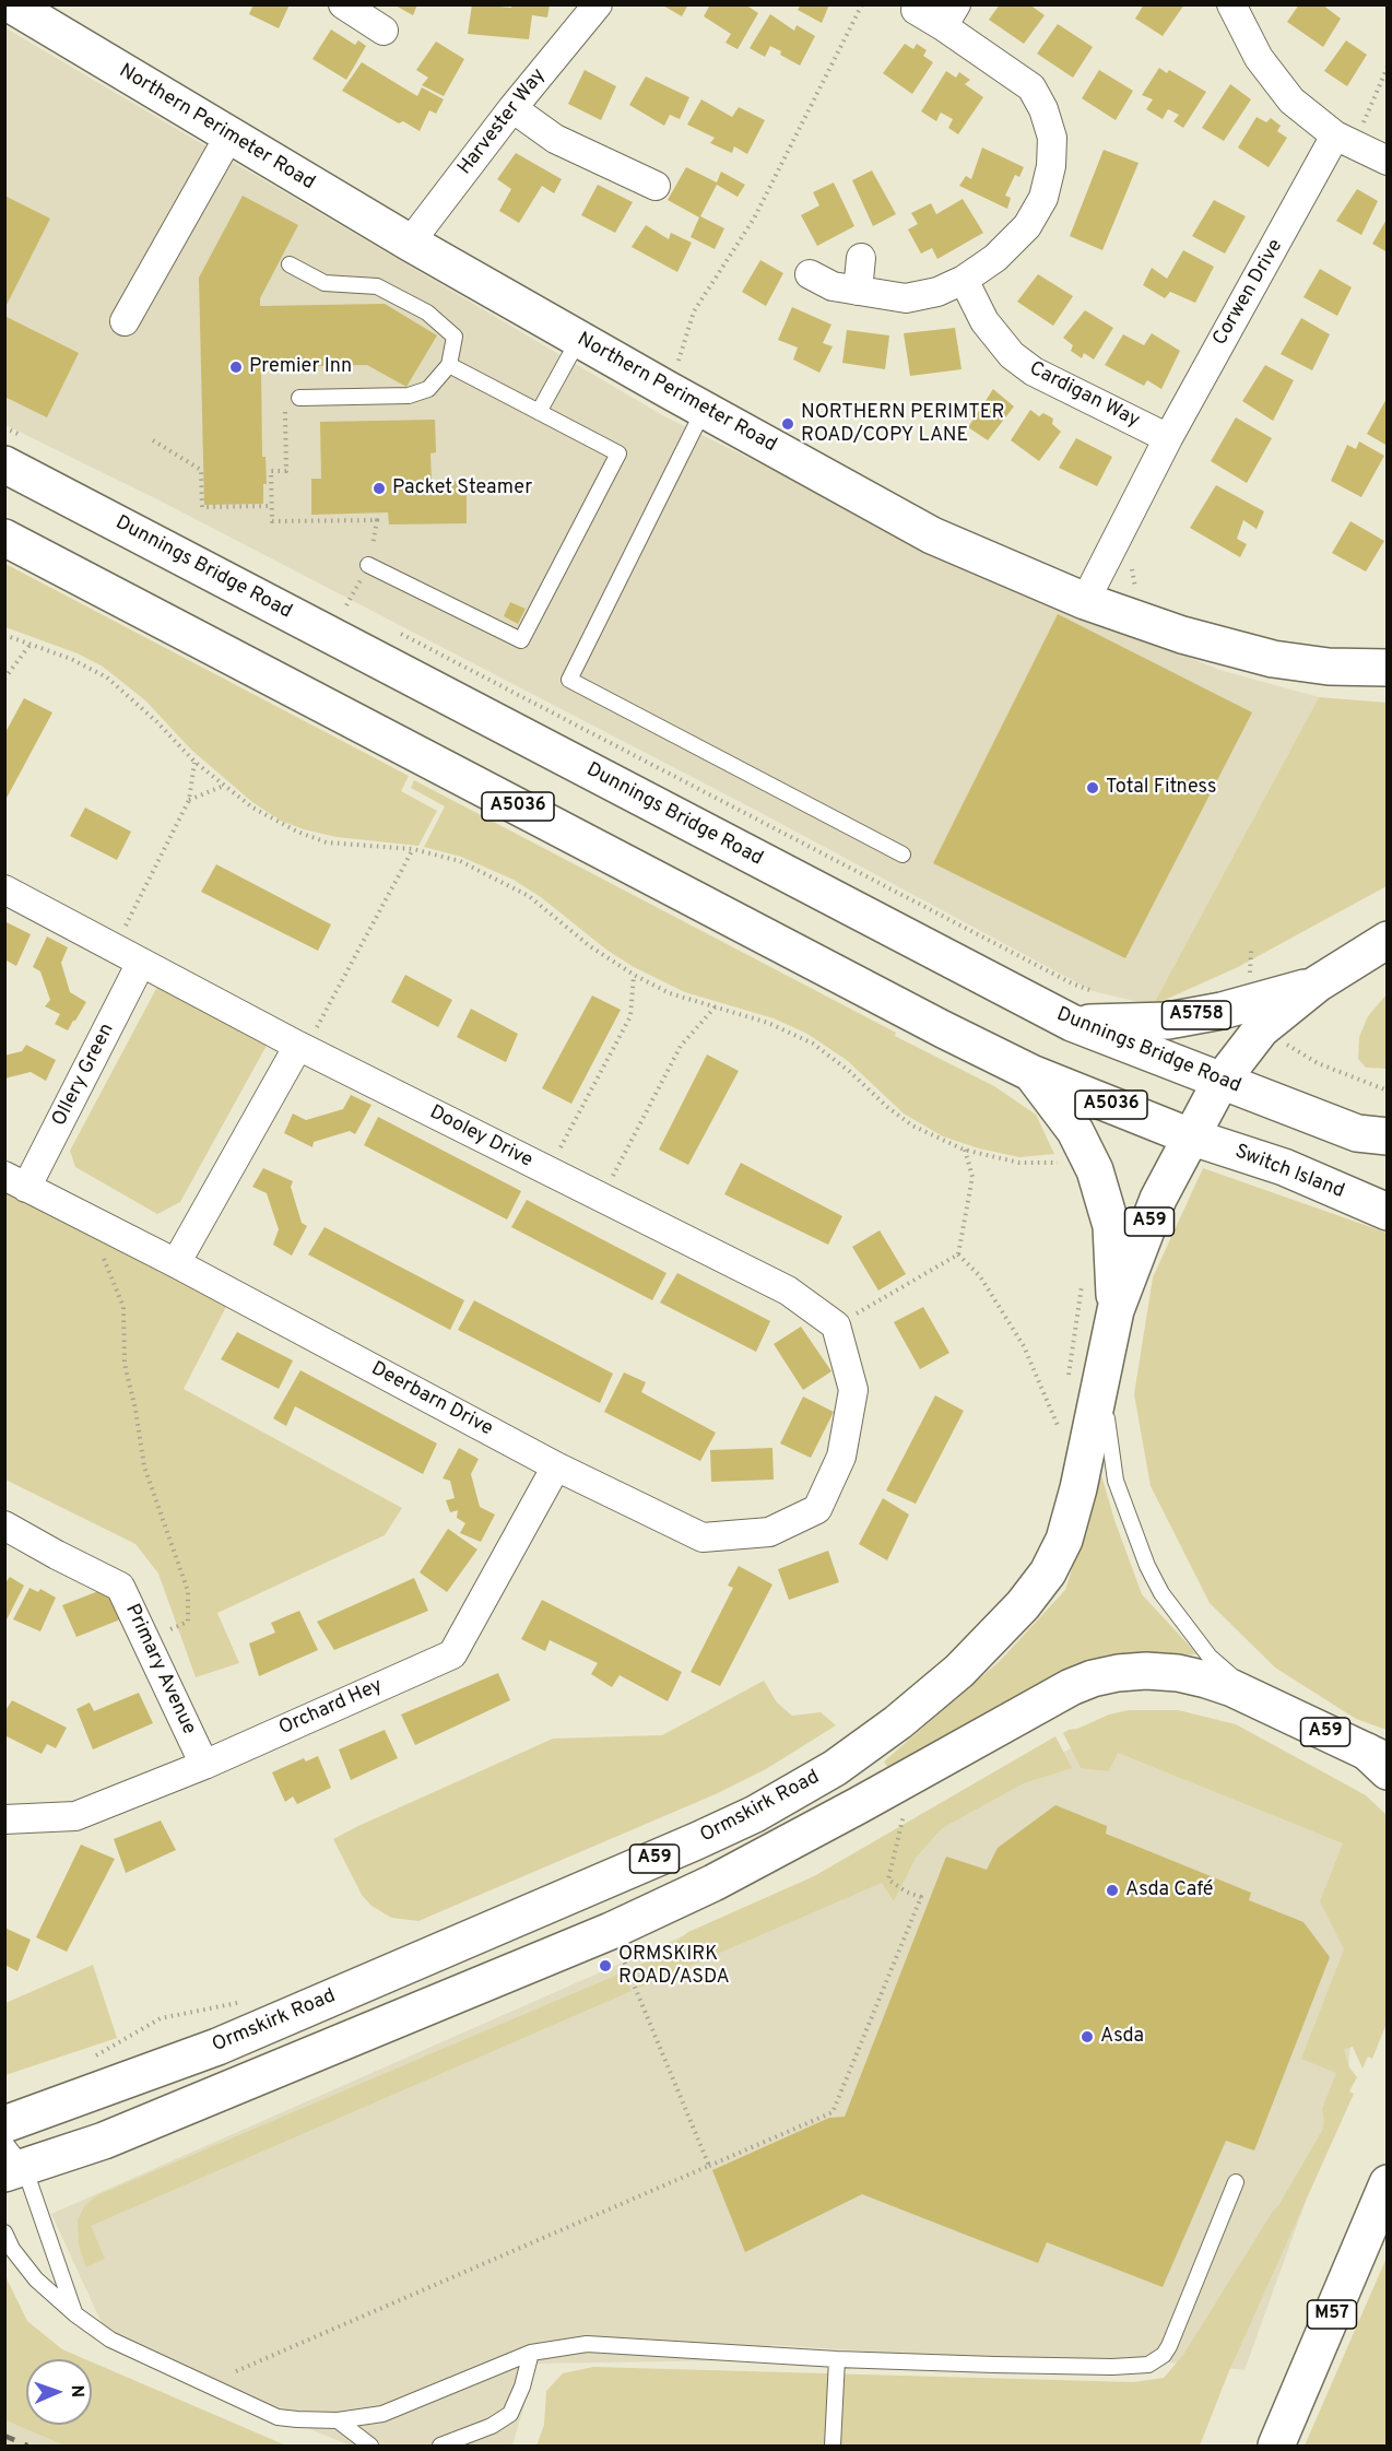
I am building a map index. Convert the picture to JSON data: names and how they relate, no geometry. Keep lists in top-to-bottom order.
{
  "streets": {
    "main road": [
      "Northern Perimeter Road",
      "Dunnings Bridge Road",
      "A5036",
      "A5758",
      "Switch Island",
      "A59",
      "Ormskirk Road",
      "M57"
    ],
    "street": [
      "Harvester Way",
      "Corwen Drive",
      "Cardigan Way",
      "Ollery Green",
      "Dooley Drive",
      "Deerbarn Drive",
      "Primary Avenue",
      "Orchard Hey"
    ]
  },
  "crossings": [
    ["Harvester Way", "Northern Perimeter Road"],
    ["Northern Perimeter Road", "Corwen Drive"],
    ["Corwen Drive", "Cardigan Way"],
    ["Dunnings Bridge Road", "A5758"],
    ["A5036", "Switch Island"],
    ["Ollery Green", "Dooley Drive"],
    ["Ollery Green", "Deerbarn Drive"],
    ["Dooley Drive", "Deerbarn Drive"],
    ["Switch Island", "A59"],
    ["A59", "Ormskirk Road"],
    ["Deerbarn Drive", "Orchard Hey"],
    ["Primary Avenue", "Orchard Hey"]
  ],
  "places": [
    "Premier Inn",
    "NORTHERN PERIMTER ROAD/COPY LANE",
    "Packet Steamer",
    "Total Fitness",
    "Asda Café",
    "ORMSKIRK ROAD/ASDA",
    "Asda"
  ],
  "north": "right"
}
